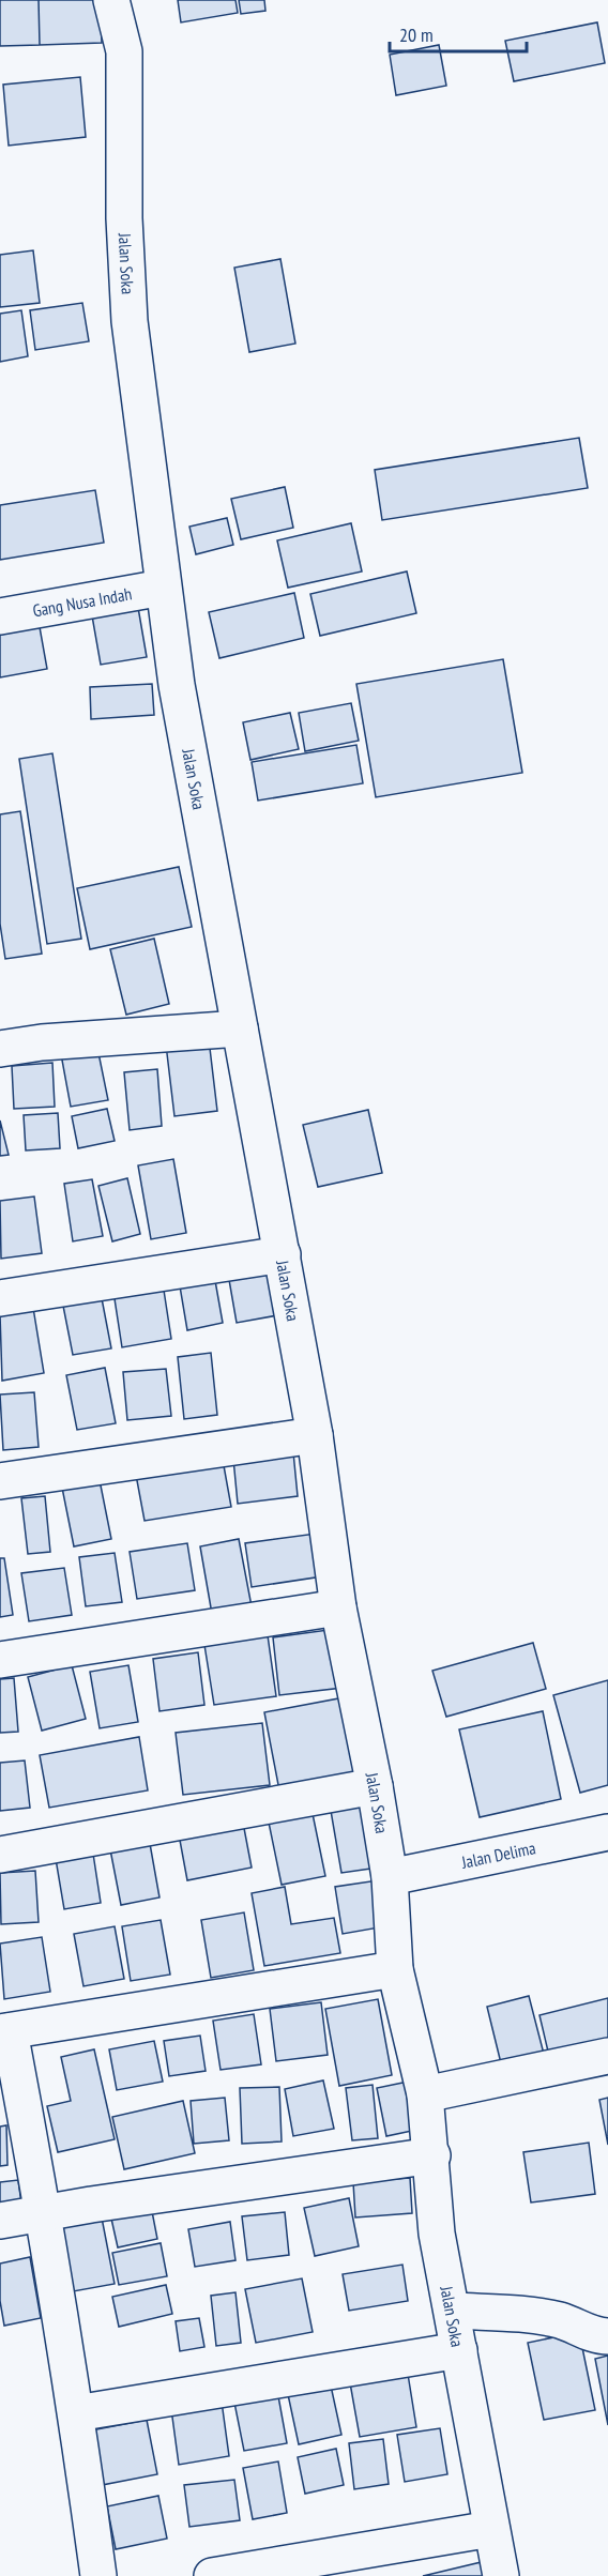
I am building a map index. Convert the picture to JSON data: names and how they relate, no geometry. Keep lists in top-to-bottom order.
{
  "streets": {
    "street": ["Jalan Soka", "Gang Nusa Indah", "Jalan Delima"]
  },
  "crossings": [
    ["Jalan Soka", "Gang Nusa Indah"],
    ["Jalan Soka", "Jalan Delima"]
  ],
  "scale_bar": "20 m"
}
